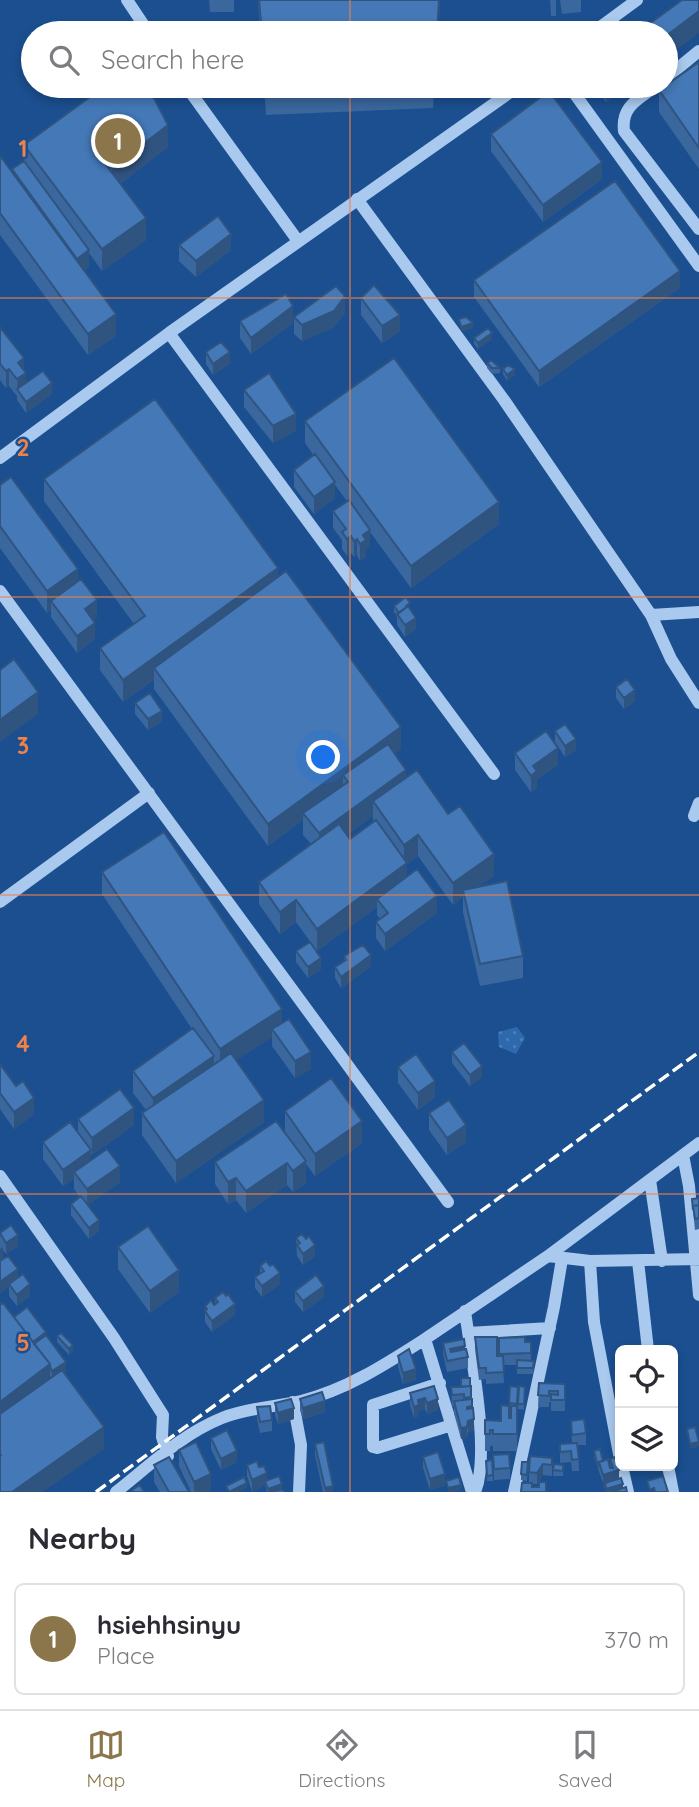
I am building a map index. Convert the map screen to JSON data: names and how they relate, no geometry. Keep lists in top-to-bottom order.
{
  "page": {
    "search": "Search here",
    "pins": "1",
    "heading": "Nearby",
    "list": [
      {
        "mark": "1",
        "name": "hsiehhsinyu",
        "note": "Place",
        "value": "370 m"
      }
    ],
    "nav": ["Map", "Directions", "Saved"]
  },
  "grid": {
    "rows": [
      "1",
      "2",
      "3",
      "4",
      "5"
    ]
  }
}
